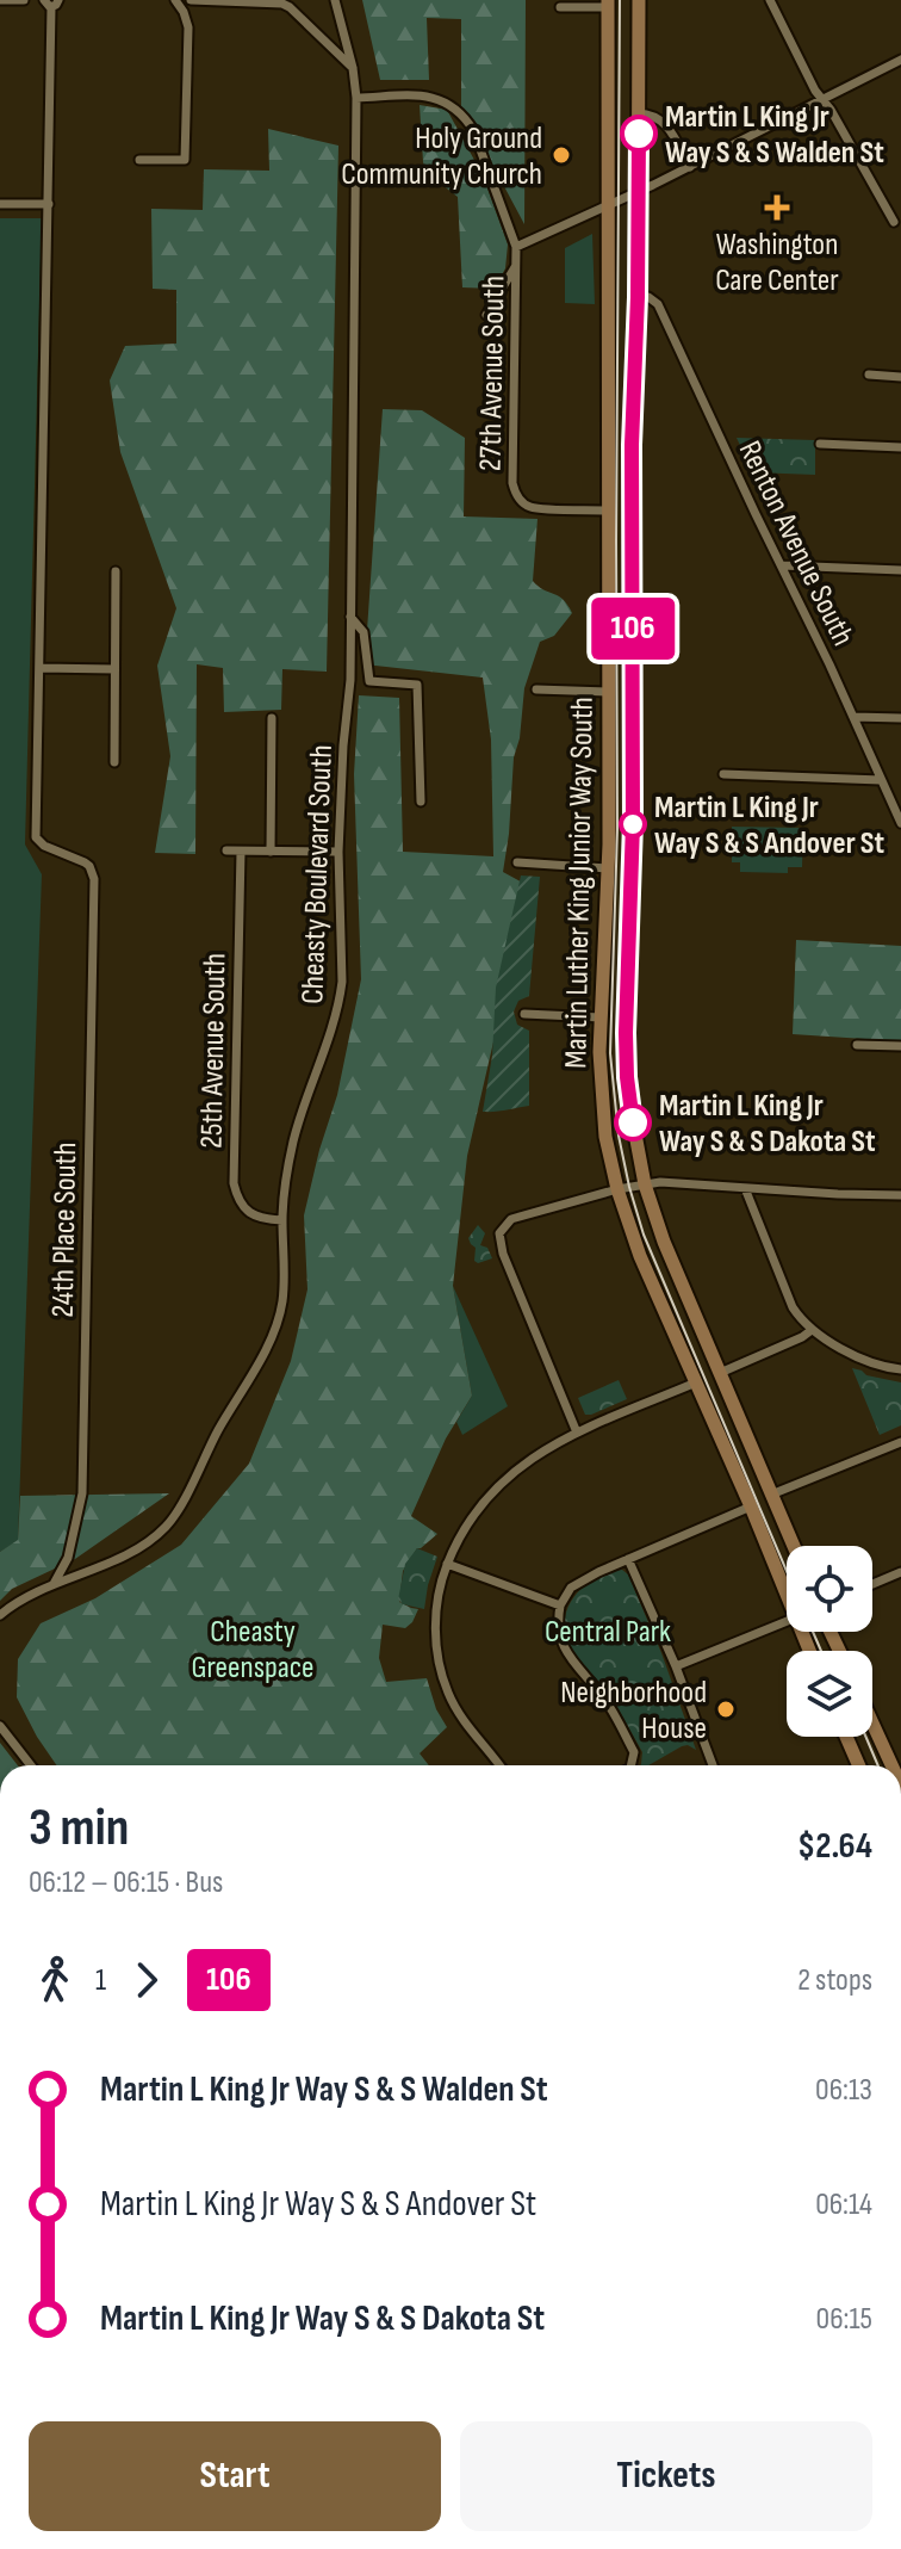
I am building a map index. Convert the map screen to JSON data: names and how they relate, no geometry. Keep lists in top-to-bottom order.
{
  "streets": {
    "main road": ["Martin Luther King Junior Way South"],
    "street": [
      "27th Avenue South",
      "Renton Avenue South",
      "Cheasty Boulevard South",
      "25th Avenue South",
      "24th Place South"
    ]
  },
  "crossings": [
    ["27th Avenue South", "Martin Luther King Junior Way South"],
    ["Renton Avenue South", "Martin Luther King Junior Way South"],
    ["Cheasty Boulevard South", "25th Avenue South"],
    ["Cheasty Boulevard South", "24th Place South"]
  ],
  "parks": ["Cheasty Greenspace", "Central Park"],
  "places": {
    "other": [
      "Martin L King Jr Way S & S Walden St",
      "Holy Ground Community Church",
      "Martin L King Jr Way S & S Andover St",
      "Martin L King Jr Way S & S Dakota St",
      "Neighborhood House"
    ],
    "health": ["Washington Care Center"]
  },
  "lines": ["bus line 106"],
  "page": {
    "on_map": "106",
    "heading": ["3 min", "06:12 – 06:15 · Bus", "$2.64"],
    "legs": ["1", "106", "2 stops"],
    "list": [
      {
        "name": "Martin L King Jr Way S & S Walden St",
        "value": "06:13"
      },
      {
        "name": "Martin L King Jr Way S & S Andover St",
        "value": "06:14"
      },
      {
        "name": "Martin L King Jr Way S & S Dakota St",
        "value": "06:15"
      }
    ],
    "buttons": ["Start", "Tickets"]
  }
}
